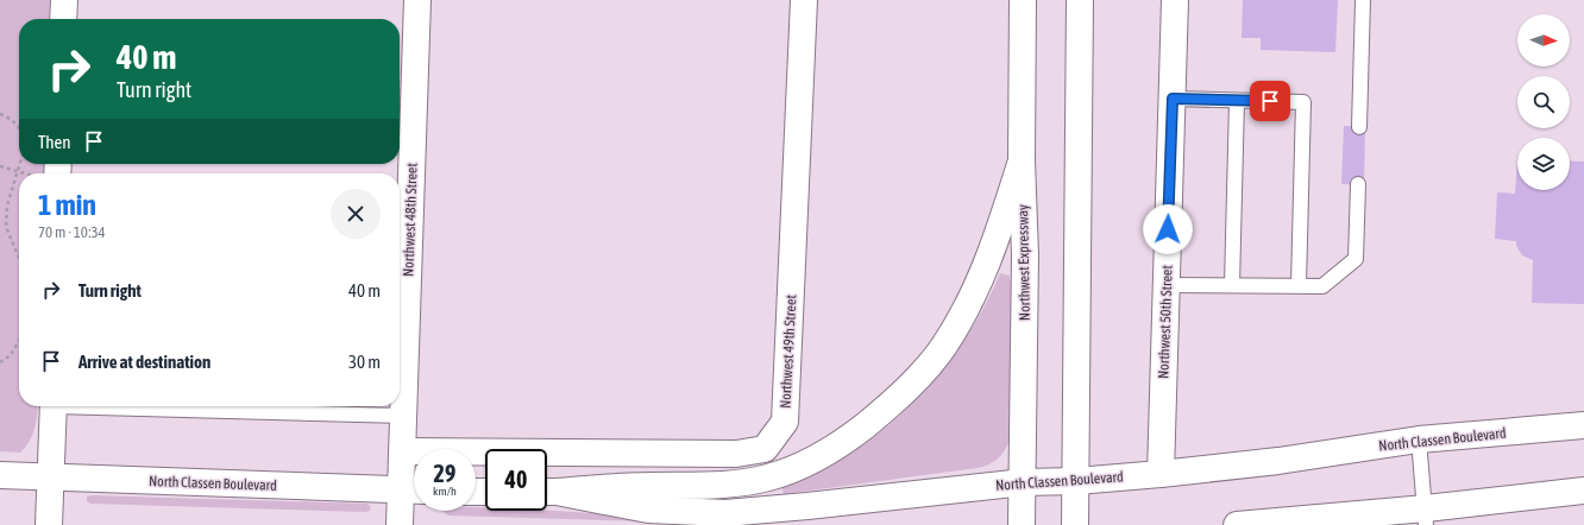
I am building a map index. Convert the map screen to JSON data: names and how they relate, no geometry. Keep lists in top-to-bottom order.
{
  "streets": {
    "main road": [
      "Northwest 48th Street",
      "Northwest Expressway",
      "Northwest 50th Street",
      "Northwest 49th Street",
      "North Classen Boulevard"
    ]
  },
  "crossings": [
    ["Northwest 48th Street", "Northwest 49th Street"],
    ["Northwest 48th Street", "North Classen Boulevard"],
    ["Northwest Expressway", "North Classen Boulevard"],
    ["Northwest 50th Street", "North Classen Boulevard"]
  ],
  "north": "right",
  "page": {
    "turn": ["40 m", "Turn right"],
    "then": "Then",
    "heading": ["1 min", "70 m · 10:34"],
    "list": [
      {
        "name": "Turn right",
        "value": "40 m"
      },
      {
        "name": "Arrive at destination",
        "value": "30 m"
      }
    ],
    "speed": "29 km/h",
    "limit": "40"
  }
}
